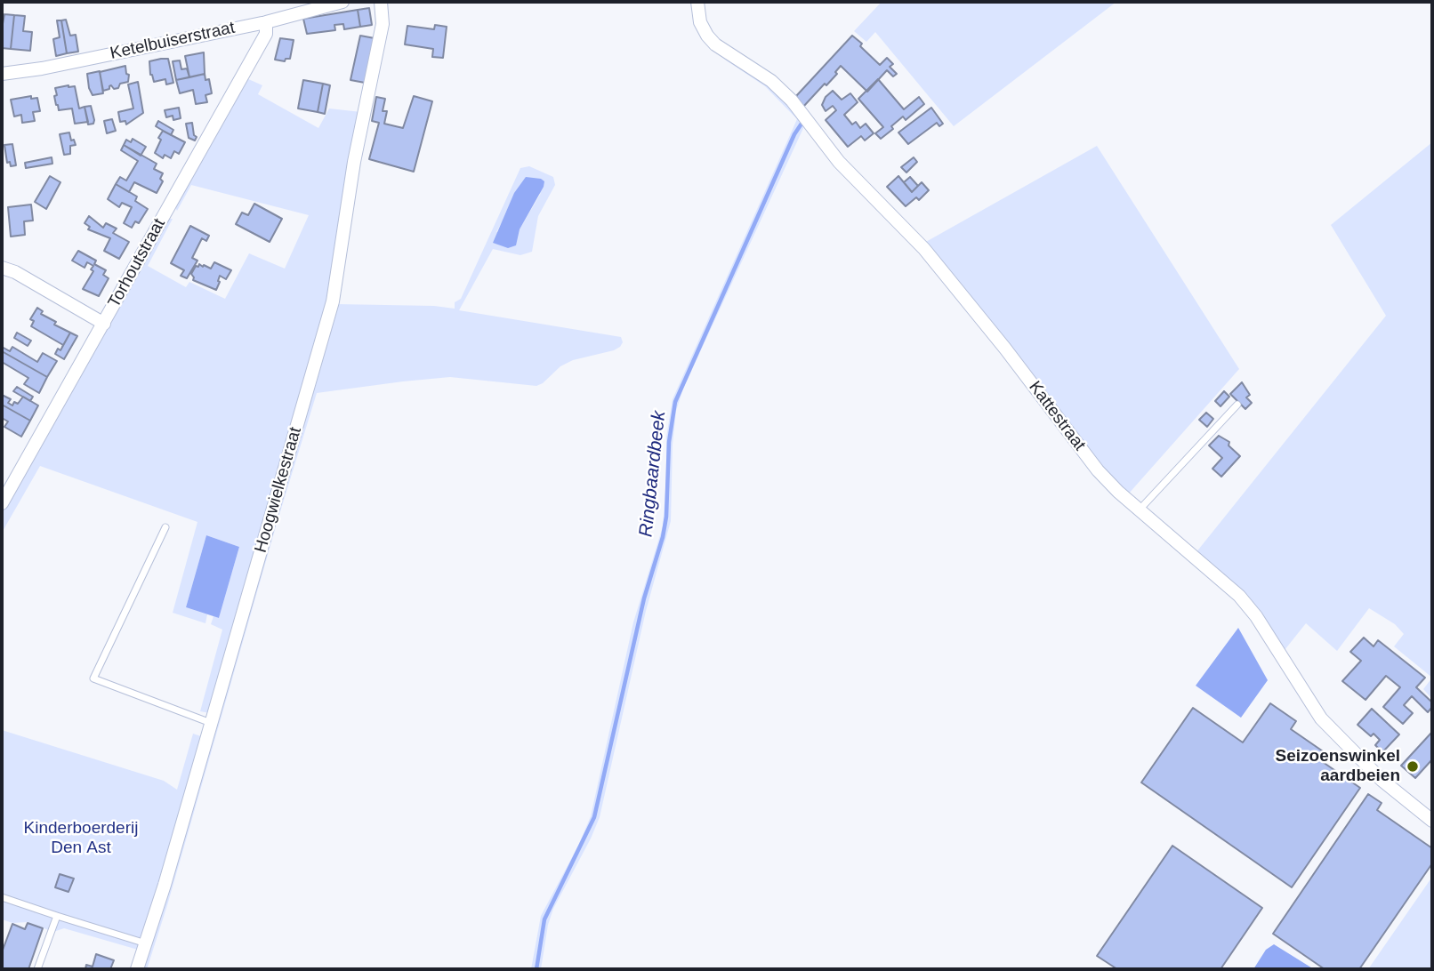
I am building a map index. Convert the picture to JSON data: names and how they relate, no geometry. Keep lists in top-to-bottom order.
{
  "streets": {
    "street": [
      "Ketelbuiserstraat",
      "Torhoutstraat",
      "Kattestraat",
      "Hoogwielkestraat"
    ]
  },
  "crossings": [
    ["Ketelbuiserstraat", "Torhoutstraat"]
  ],
  "water": ["Ringbaardbeek"],
  "parks": ["Kinderboerderij Den Ast"],
  "places": ["Seizoenswinkel aardbeien"]
}
